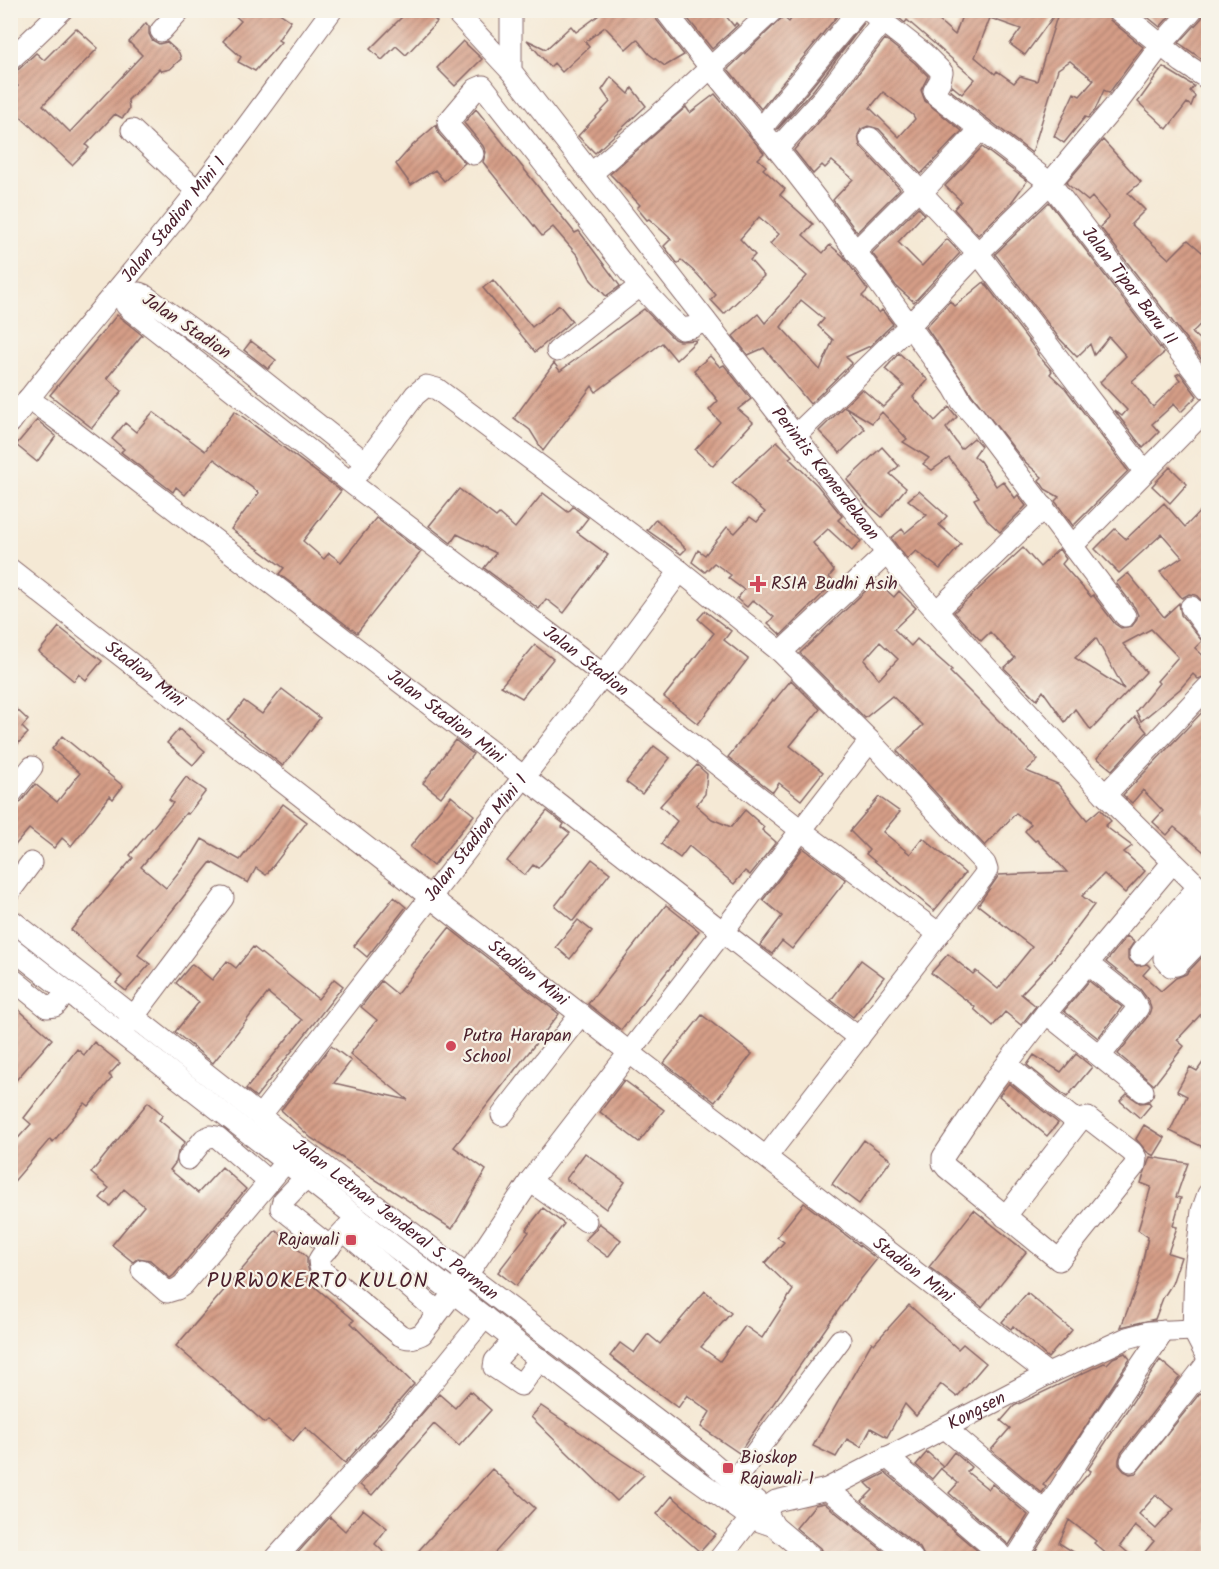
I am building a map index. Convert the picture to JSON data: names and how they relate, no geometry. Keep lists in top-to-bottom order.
{
  "streets": {
    "street": [
      "Jalan Stadion Mini 1",
      "Jalan Tipar Baru II",
      "Jalan Stadion",
      "Perintis Kemerdekaan",
      "Stadion Mini",
      "Jalan Stadion Mini",
      "Jalan Letnan Jenderal S. Parman",
      "Kongsen"
    ]
  },
  "crossings": [
    ["Jalan Stadion Mini 1", "Jalan Stadion"],
    ["Jalan Stadion Mini 1", "Stadion Mini"],
    ["Jalan Stadion Mini 1", "Jalan Stadion Mini"],
    ["Jalan Stadion Mini 1", "Jalan Letnan Jenderal S. Parman"],
    ["Stadion Mini", "Kongsen"],
    ["Jalan Letnan Jenderal S. Parman", "Kongsen"]
  ],
  "districts": ["PURWOKERTO KULON"],
  "places": {
    "health": ["RSIA Budhi Asih"],
    "other": ["Putra Harapan School"],
    "transit": ["Rajawali", "Bioskop Rajawali 1"]
  }
}
